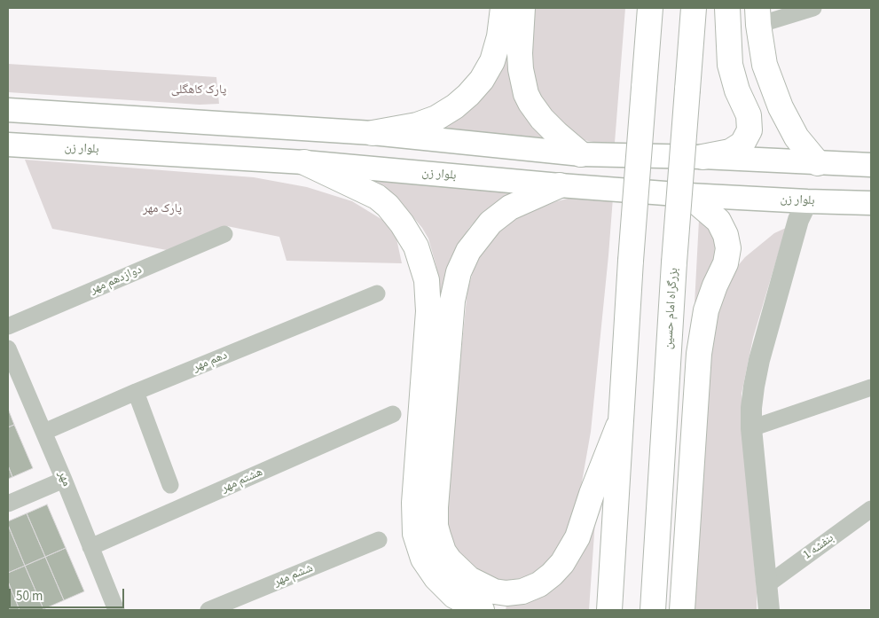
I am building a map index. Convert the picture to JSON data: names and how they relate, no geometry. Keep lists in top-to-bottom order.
{
  "streets": {
    "main road": ["بلوار زن", "بزرگراه امام حسین"],
    "street": [
      "دوازدهم مهر",
      "دهم مهر",
      "مهر",
      "هشتم مهر",
      "بنفشه 1",
      "ششم مهر"
    ]
  },
  "crossings": [
    ["دهم مهر", "مهر"],
    ["مهر", "هشتم مهر"]
  ],
  "parks": ["پارک کاهگلی", "پارک مهر"],
  "scale_bar": "50 m"
}
